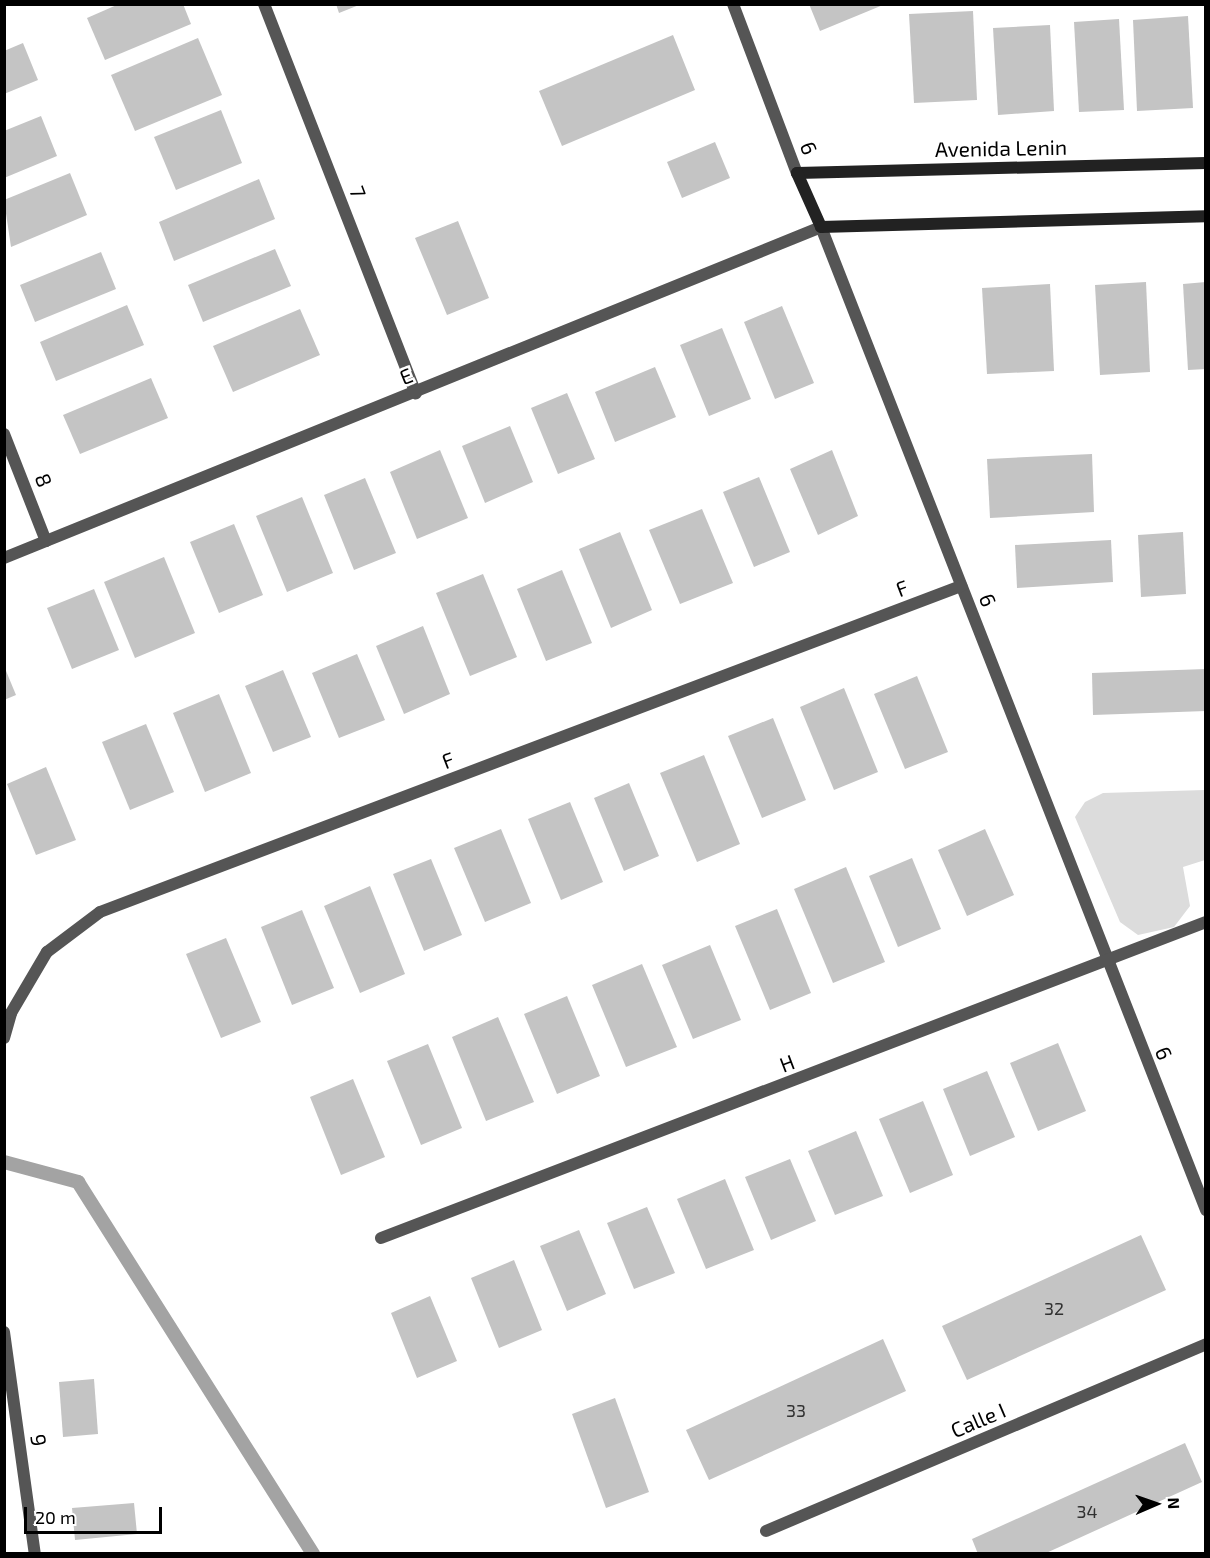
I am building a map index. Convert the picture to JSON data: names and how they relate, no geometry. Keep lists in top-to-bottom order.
{
  "streets": {
    "street": [
      "6",
      "Avenida Lenin",
      "7",
      "E",
      "8",
      "F",
      "H",
      "Calle I",
      "9"
    ]
  },
  "crossings": [
    ["6", "Avenida Lenin"],
    ["6", "E"],
    ["6", "F"],
    ["6", "H"],
    ["7", "E"],
    ["E", "8"]
  ],
  "house_numbers": ["32", "33", "34"],
  "scale_bar": "20 m",
  "north": "right"
}
